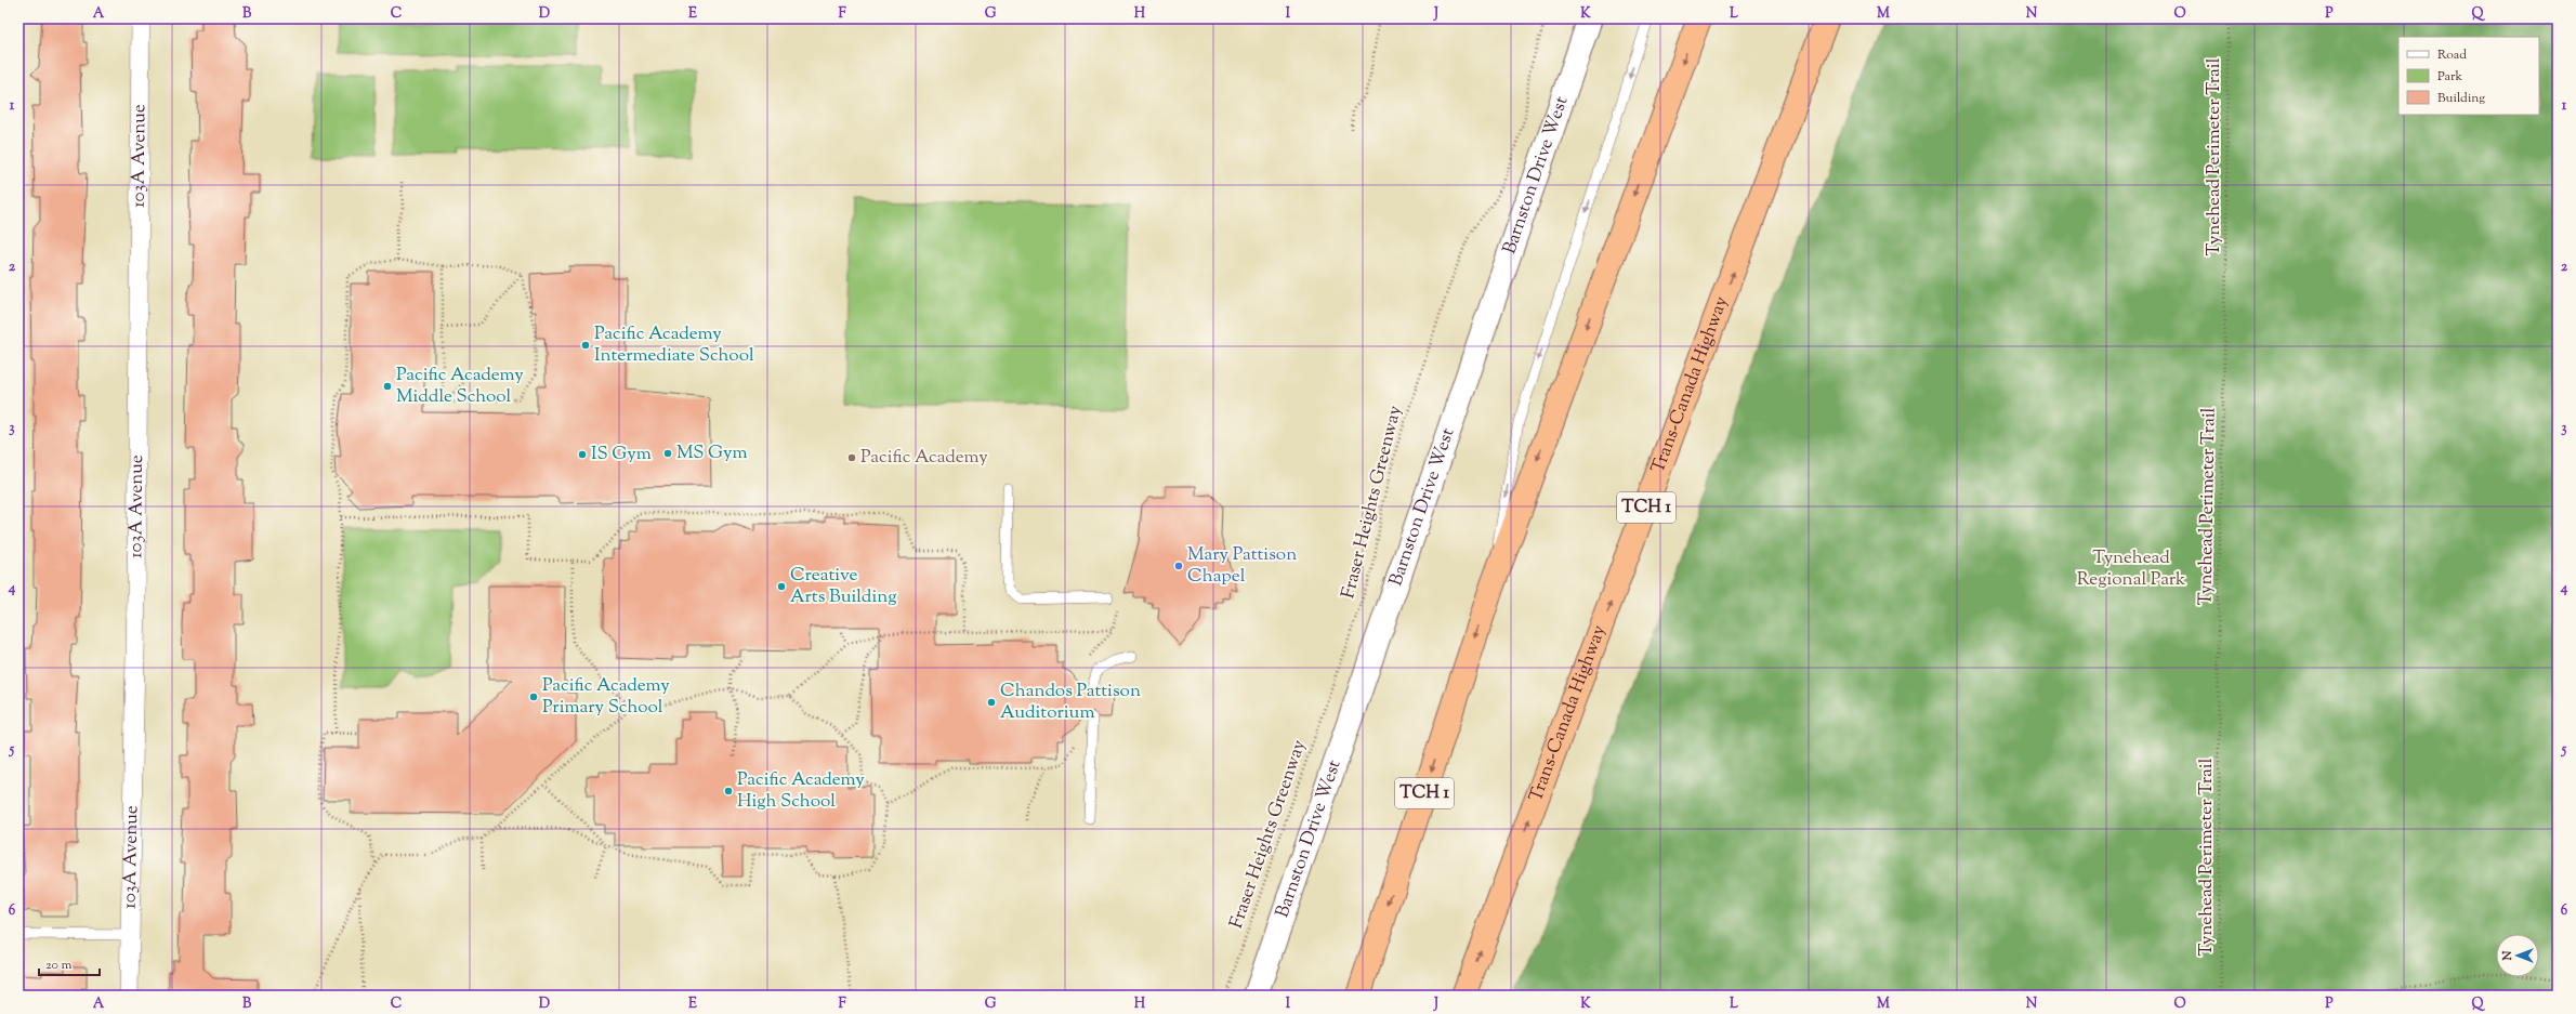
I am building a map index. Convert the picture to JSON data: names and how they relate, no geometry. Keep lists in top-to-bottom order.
{
  "streets": {
    "highway": ["Trans-Canada Highway", "TCH 1"],
    "street": ["103A Avenue", "Barnston Drive West"],
    "path": ["Tynehead Perimeter Trail", "Fraser Heights Greenway"]
  },
  "parks": ["Tynehead Regional Park"],
  "places": [
    "Pacific Academy Intermediate School",
    "Pacific Academy Middle School",
    "MS Gym",
    "IS Gym",
    "Pacific Academy",
    "Mary Pattison Chapel",
    "Creative Arts Building",
    "Pacific Academy Primary School",
    "Chandos Pattison Auditorium",
    "Pacific Academy High School"
  ],
  "legend": ["Road", "Park", "Building"],
  "scale_bar": "20 m",
  "north": "left",
  "grid": {
    "columns": [
      "A",
      "B",
      "C",
      "D",
      "E",
      "F",
      "G",
      "H",
      "I",
      "J",
      "K",
      "L",
      "M",
      "N",
      "O",
      "P",
      "Q"
    ],
    "rows": [
      "1",
      "2",
      "3",
      "4",
      "5",
      "6"
    ]
  }
}
